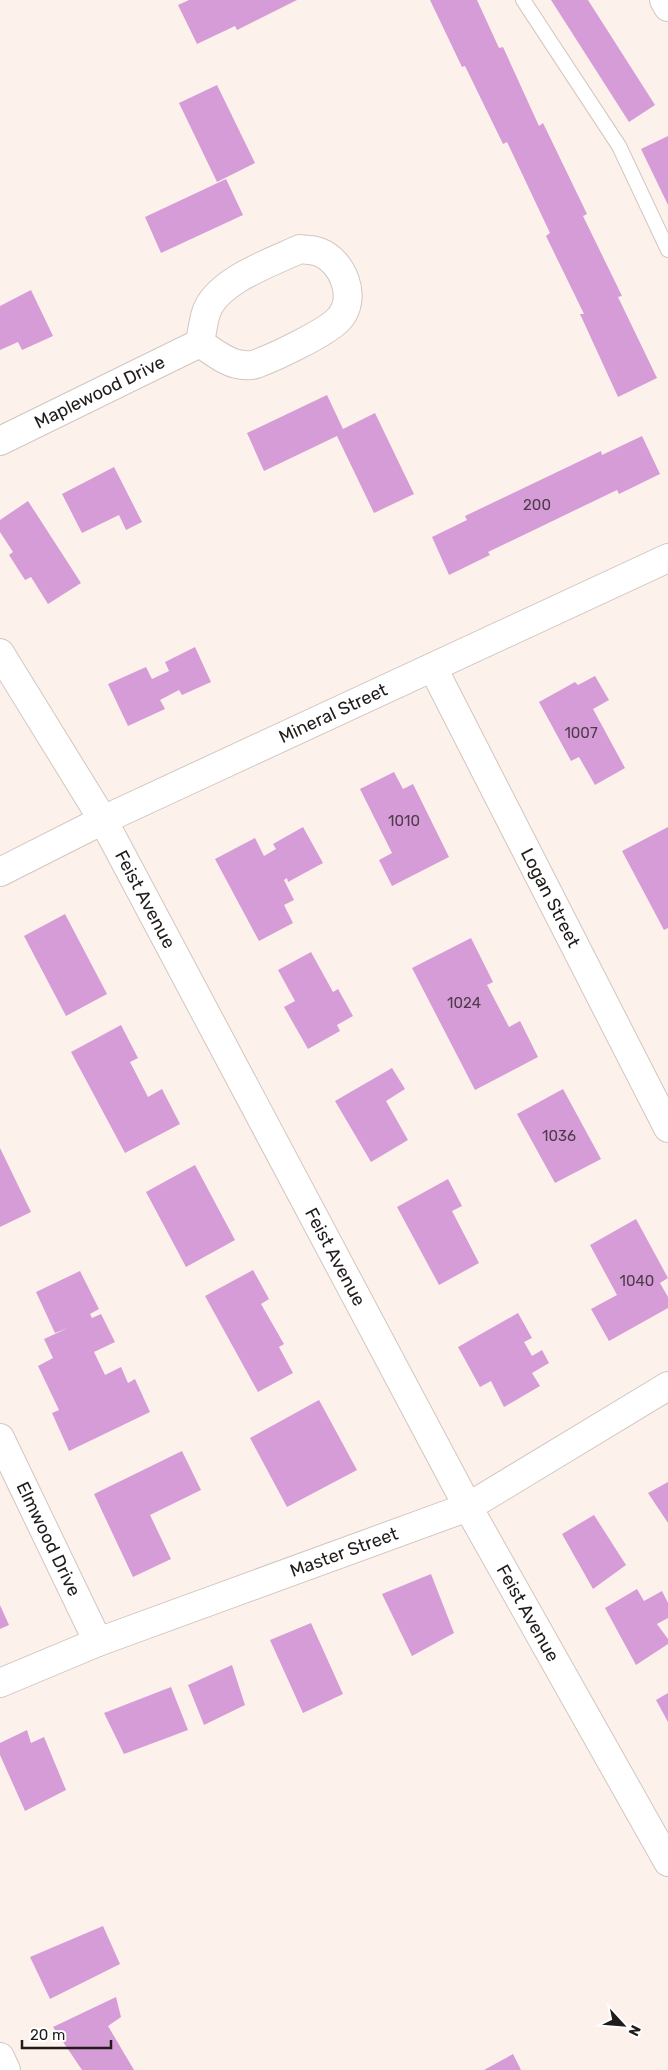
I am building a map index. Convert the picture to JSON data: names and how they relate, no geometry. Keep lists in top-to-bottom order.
{
  "streets": {
    "street": [
      "Maplewood Drive",
      "Mineral Street",
      "Logan Street",
      "Feist Avenue",
      "Elmwood Drive",
      "Master Street"
    ]
  },
  "crossings": [
    ["Mineral Street", "Logan Street"],
    ["Mineral Street", "Feist Avenue"],
    ["Feist Avenue", "Master Street"],
    ["Elmwood Drive", "Master Street"]
  ],
  "house_numbers": [
    "200",
    "1007",
    "1010",
    "1024",
    "1036",
    "1040"
  ],
  "scale_bar": "20 m",
  "north": "bottom right"
}
